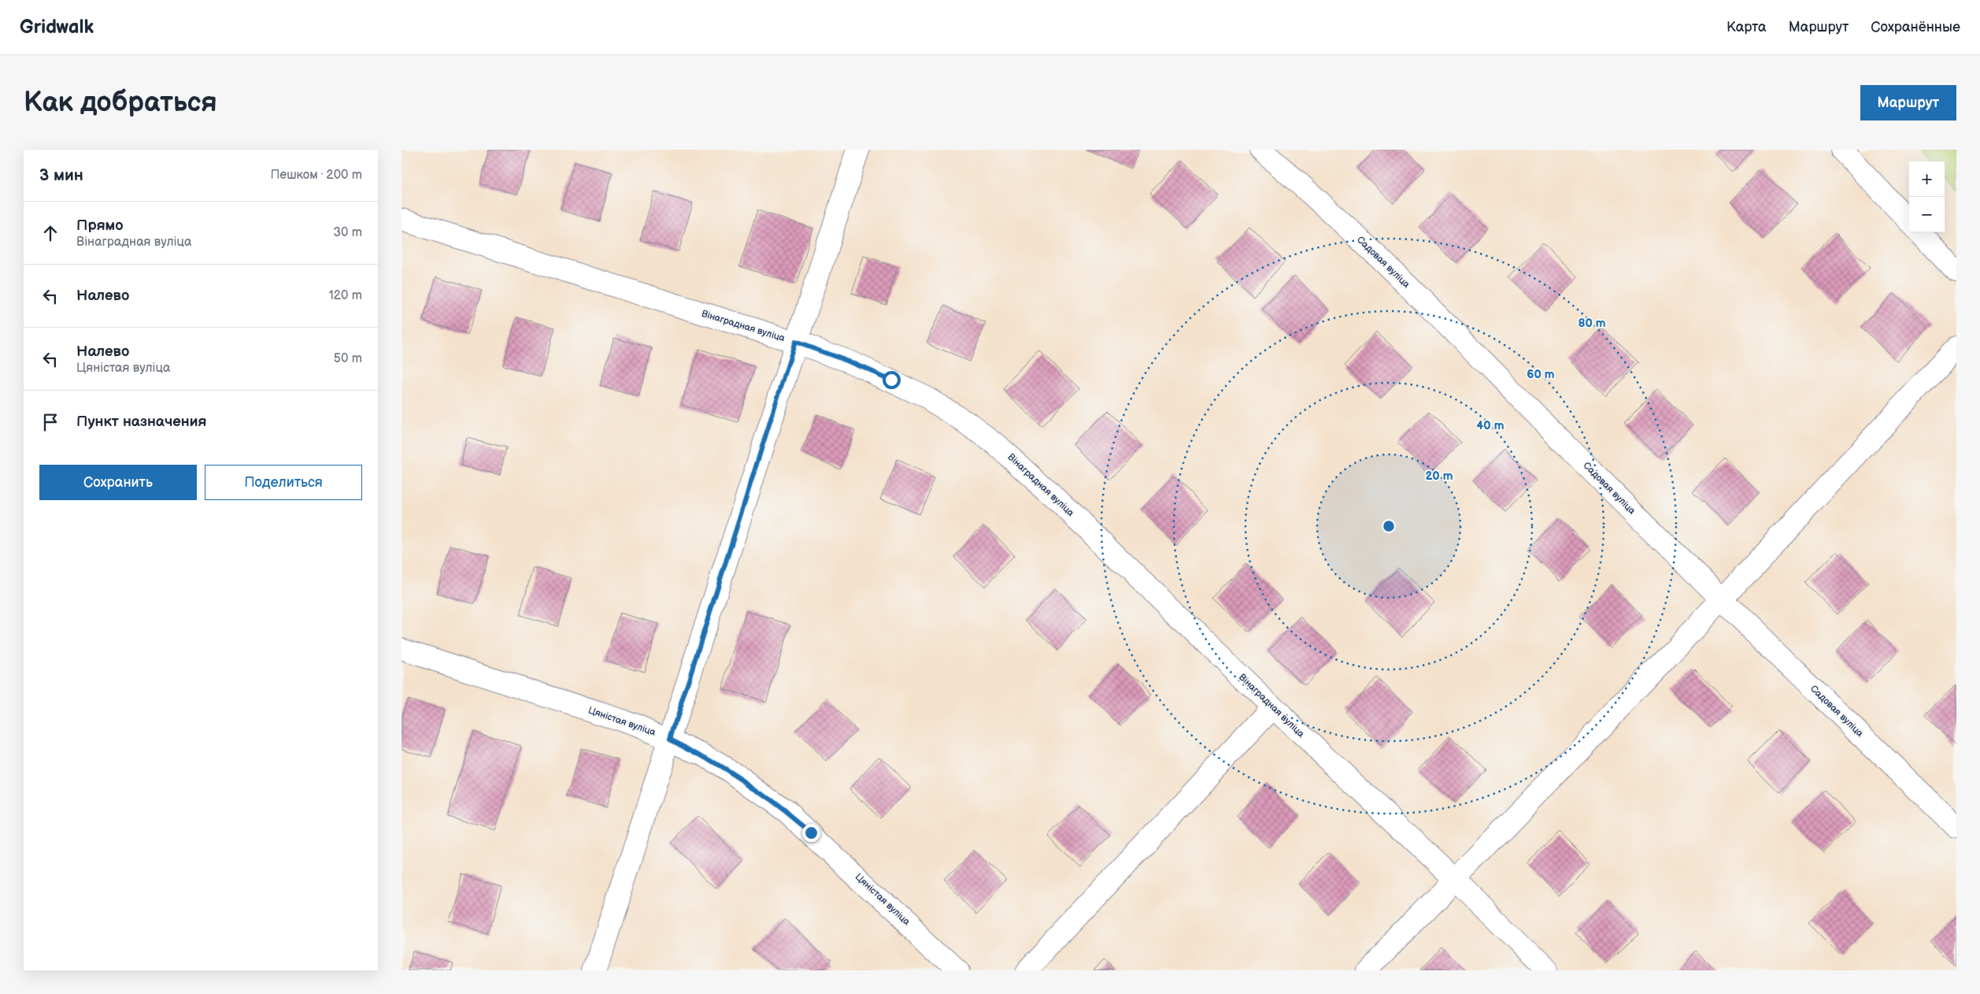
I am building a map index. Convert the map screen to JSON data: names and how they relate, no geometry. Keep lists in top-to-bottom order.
{
  "streets": {
    "street": ["Садовая вуліца", "Вінаградная вуліца", "Цяністая вуліца"]
  },
  "page": {
    "header": "Gridwalk",
    "nav": ["Карта", "Маршрут", "Сохранённые"],
    "buttons": [
      "Маршрут",
      ["Сохранить", "Поделиться"]
    ],
    "title": "Как добраться",
    "heading": ["3 мин", "Пешком · 200 m"],
    "map_buttons": ["+", "−"],
    "list": [
      ["Прямо", "Вінаградная вуліца", "30 m"],
      ["Налево", "120 m"],
      ["Налево", "Цяністая вуліца", "50 m"],
      "Пункт назначения"
    ]
  },
  "rings": [
    "80 m",
    "60 m",
    "40 m",
    "20 m"
  ]
}
